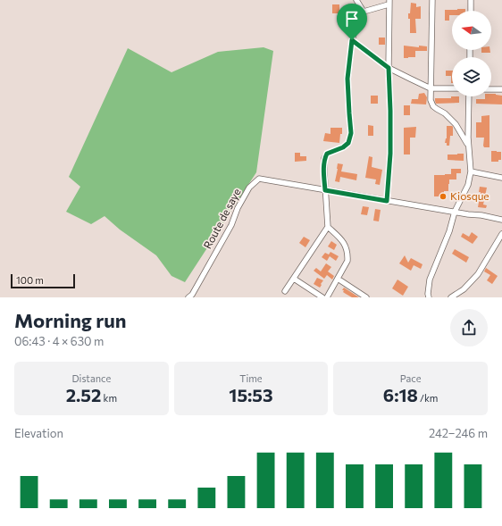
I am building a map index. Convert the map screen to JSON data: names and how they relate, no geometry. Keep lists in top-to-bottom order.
{
  "streets": {
    "street": ["Route de saye"]
  },
  "places": ["Kiosque"],
  "scale_bar": "100 m",
  "north": "left",
  "page": {
    "scale": "100 m",
    "heading": ["Morning run", "06:43 · 4 × 630 m"],
    "stats": [
      ["Distance", "2.52 km"],
      ["Time", "15:53"],
      ["Pace", "6:18 /km"]
    ],
    "chart": ["Elevation", "242–246 m"]
  }
}
